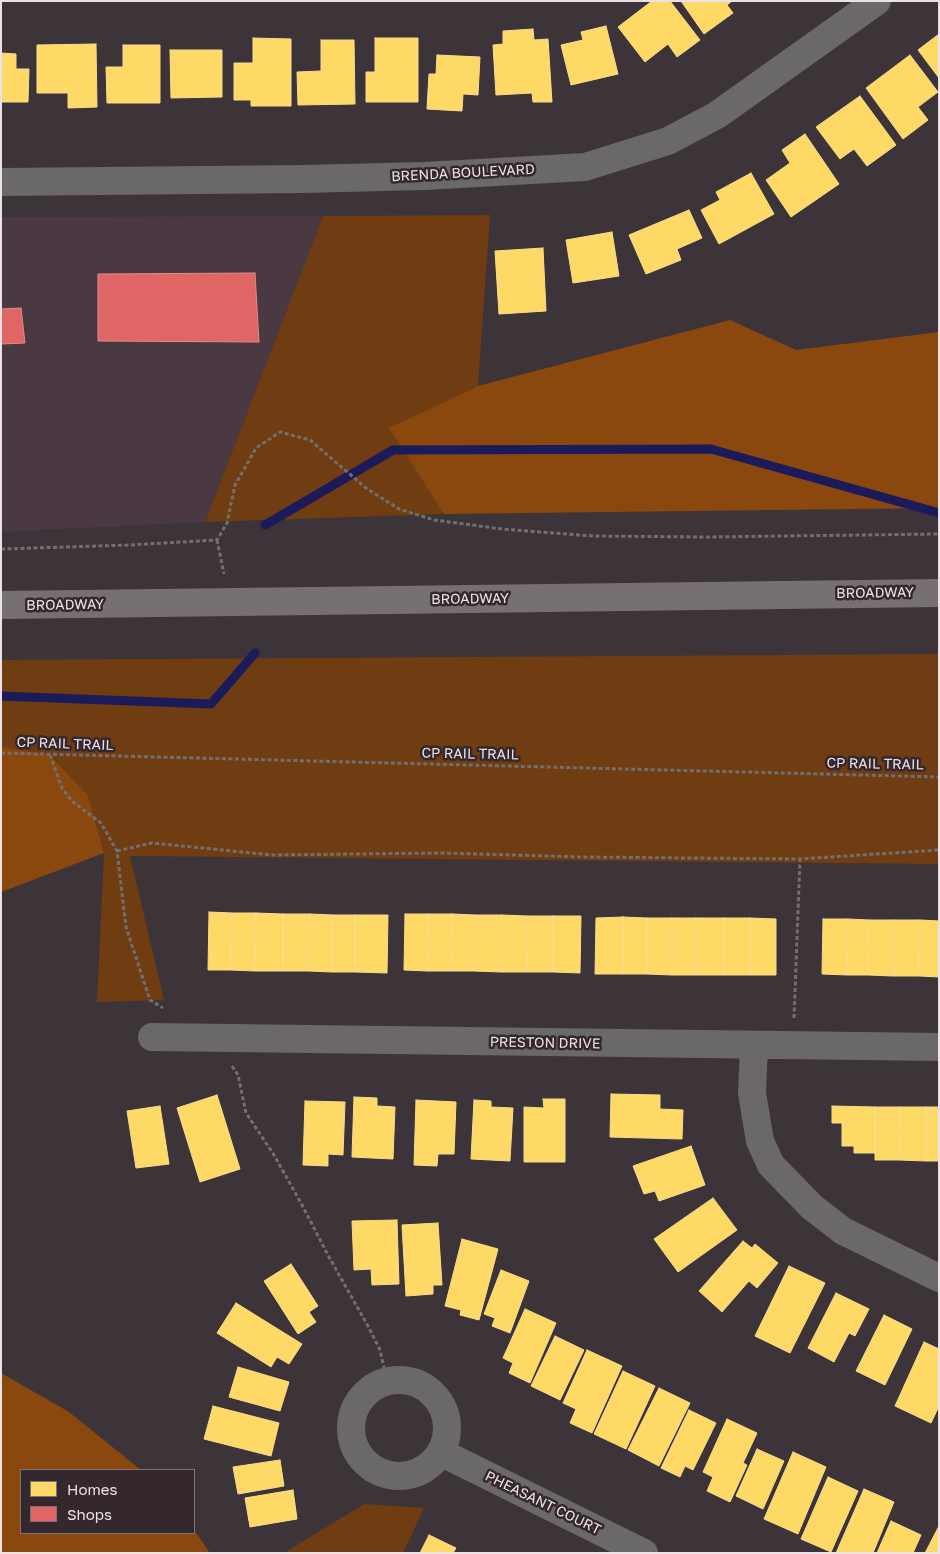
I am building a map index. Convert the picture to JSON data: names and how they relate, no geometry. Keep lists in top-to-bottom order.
{
  "streets": {
    "main road": ["BROADWAY"],
    "street": ["BRENDA BOULEVARD", "PRESTON DRIVE", "PHEASANT COURT"],
    "path": ["CP RAIL TRAIL"]
  },
  "legend": ["Homes", "Shops"]
}
